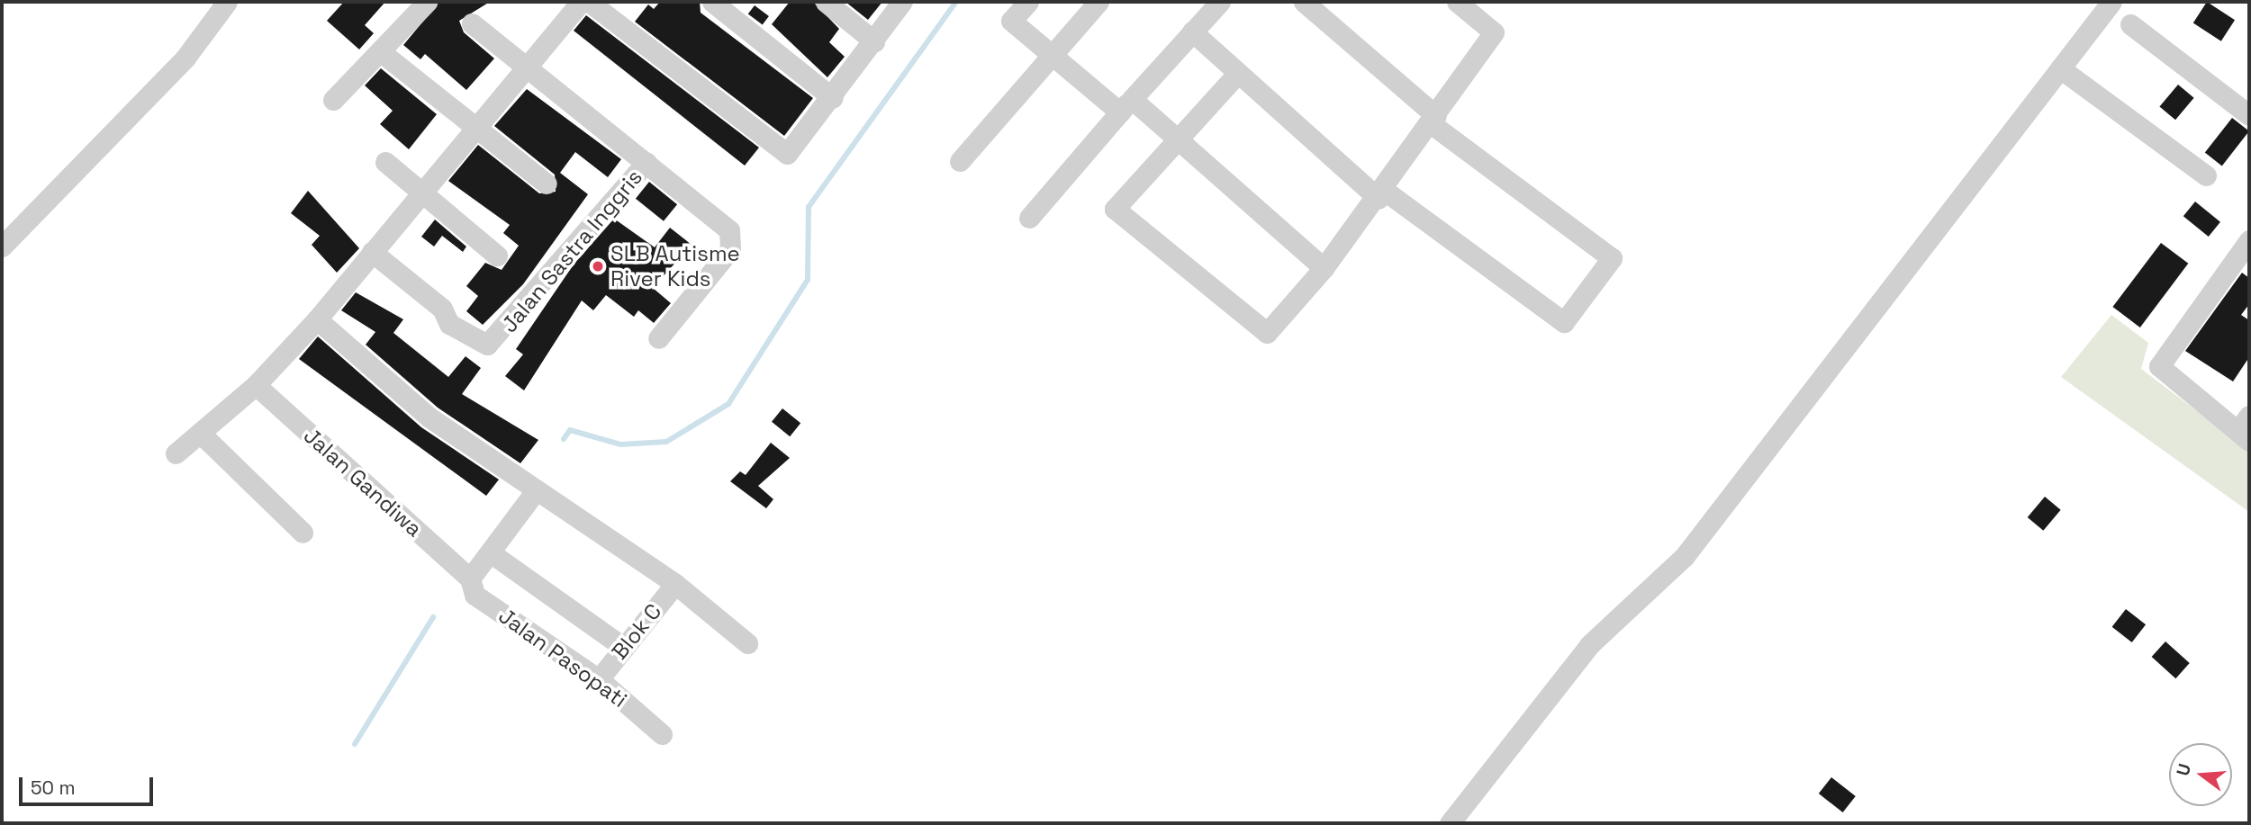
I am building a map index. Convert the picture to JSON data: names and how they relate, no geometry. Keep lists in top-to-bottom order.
{
  "streets": {
    "street": [
      "Jalan Sastra Inggris",
      "Jalan Gandiwa",
      "Blok C",
      "Jalan Pasopati"
    ]
  },
  "crossings": [
    ["Jalan Gandiwa", "Jalan Pasopati"],
    ["Blok C", "Jalan Pasopati"]
  ],
  "places": ["SLB Autisme River Kids"],
  "scale_bar": "50 m",
  "north": "left"
}
